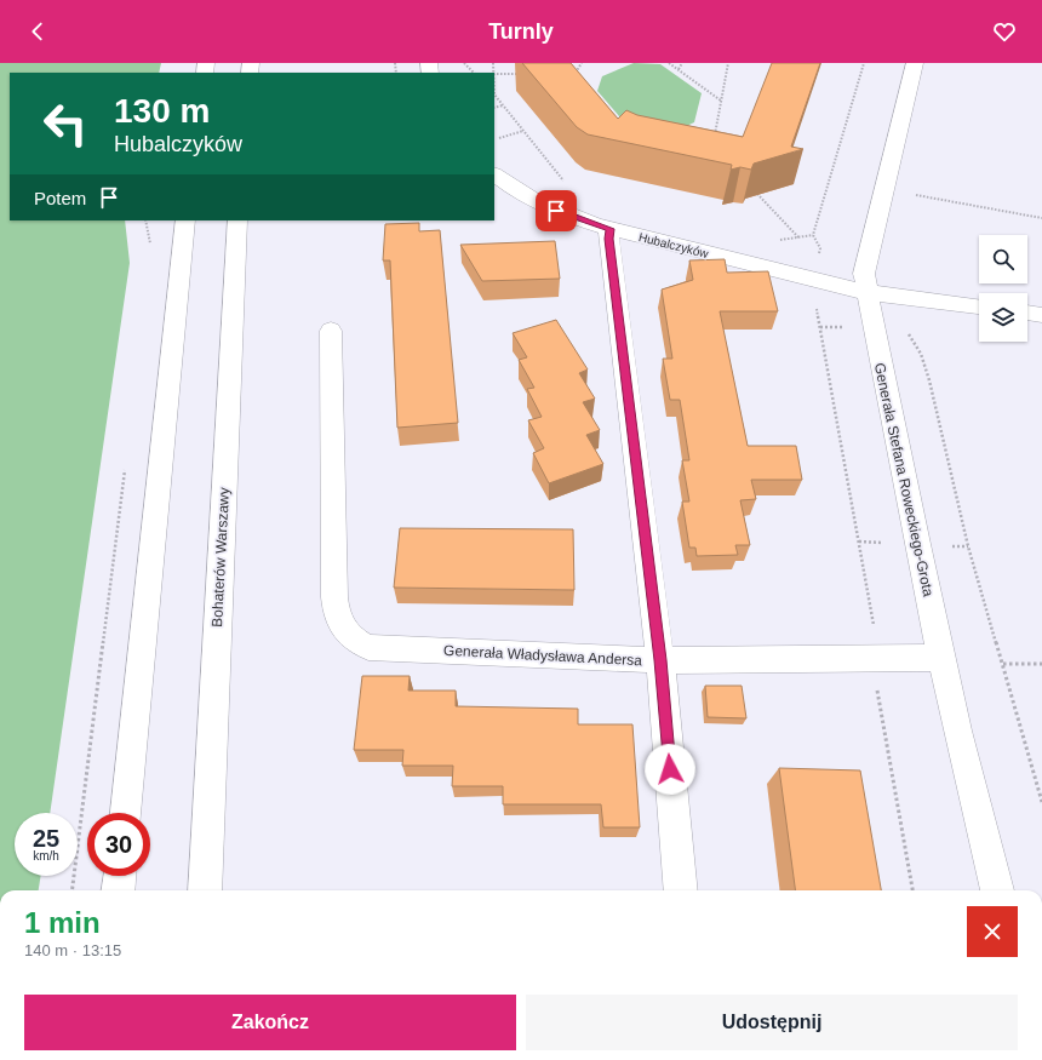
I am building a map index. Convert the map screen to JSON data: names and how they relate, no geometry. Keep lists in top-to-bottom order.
{
  "streets": {
    "street": [
      "Hubalczyków",
      "Generała Stefana Roweckiego-Grota",
      "Bohaterów Warszawy",
      "Generała Władysława Andersa"
    ]
  },
  "crossings": [
    ["Hubalczyków", "Generała Stefana Roweckiego-Grota"],
    ["Generała Stefana Roweckiego-Grota", "Generała Władysława Andersa"]
  ],
  "page": {
    "header": "Turnly",
    "turn": ["130 m", "Hubalczyków"],
    "then": "Potem",
    "speed": "25 km/h",
    "limit": "30",
    "heading": ["1 min", "140 m · 13:15"],
    "buttons": ["Zakończ", "Udostępnij"]
  }
}
